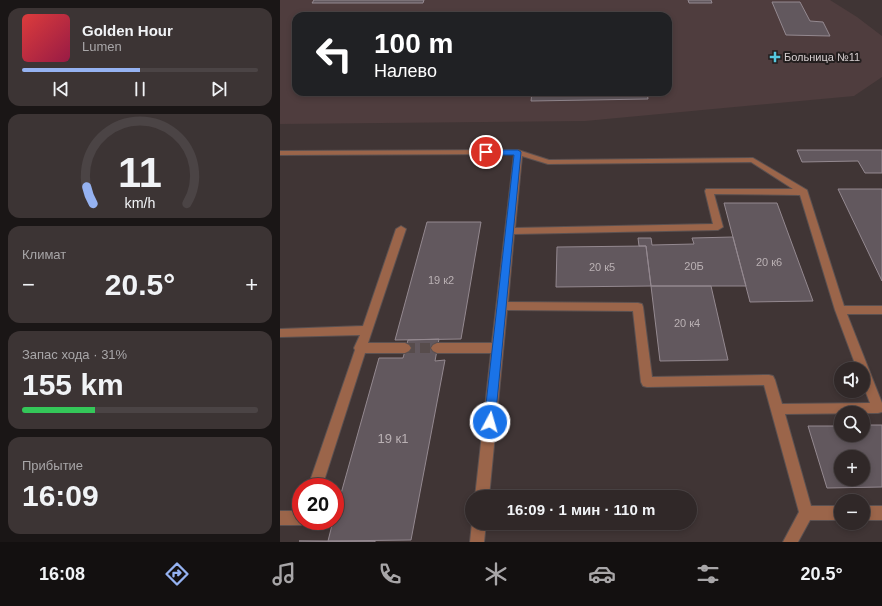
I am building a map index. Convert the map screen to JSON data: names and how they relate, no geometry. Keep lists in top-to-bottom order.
{
  "places": {
    "health": ["Больница №11"]
  },
  "house_numbers": [
    "20 к6",
    "20Б",
    "20 к5",
    "19 к2",
    "20 к4",
    "19 к1"
  ],
  "page": {
    "turn": ["100 m", "Налево"],
    "song": ["Golden Hour", "Lumen"],
    "tile": [
      "Климат",
      ["Запас хода · 31%", "155 km"],
      ["Прибытие", "16:09"]
    ],
    "heat": ["−", "20.5°", "+"],
    "map_buttons": ["+", "−"],
    "limit": "20",
    "trip": "16:09 · 1 мин · 110 m",
    "tabs": ["16:08", "20.5°"],
    "gauge": ["11", "km/h"]
  }
}
